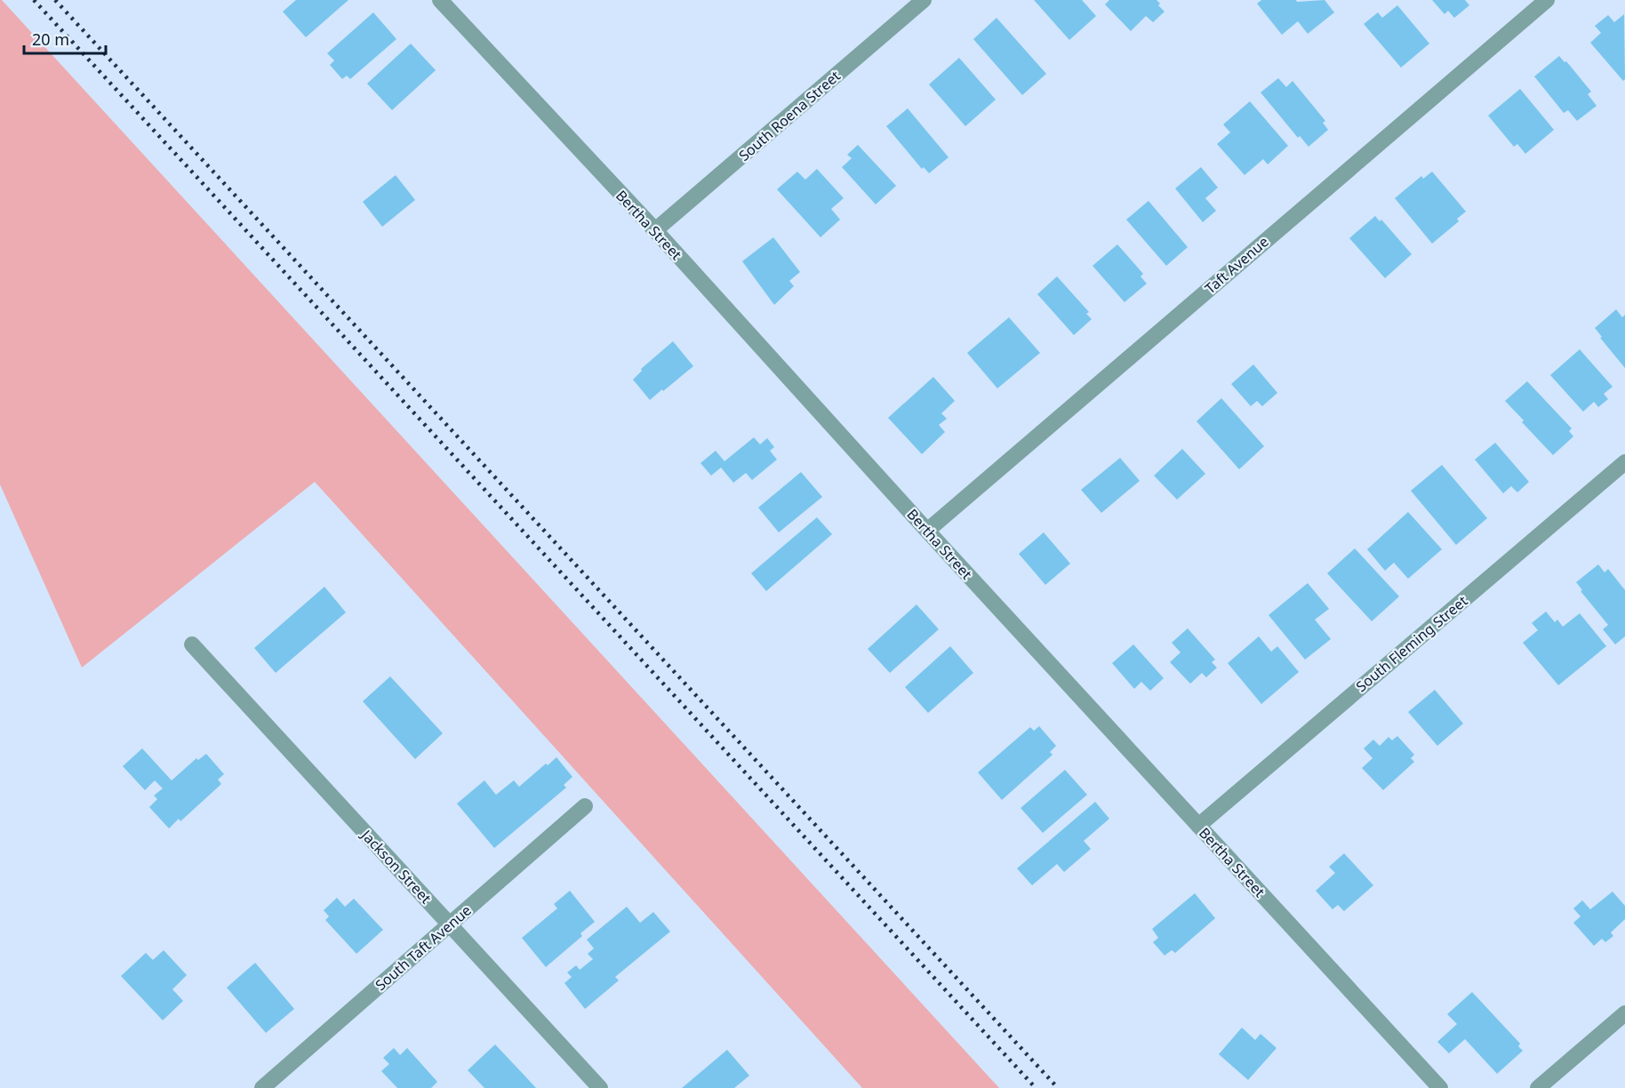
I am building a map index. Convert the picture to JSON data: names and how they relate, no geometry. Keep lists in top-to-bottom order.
{
  "streets": {
    "street": [
      "South Roena Street",
      "Bertha Street",
      "Taft Avenue",
      "South Fleming Street",
      "Jackson Street",
      "South Taft Avenue"
    ]
  },
  "crossings": [
    ["South Roena Street", "Bertha Street"],
    ["Bertha Street", "Taft Avenue"],
    ["Bertha Street", "South Fleming Street"],
    ["Jackson Street", "South Taft Avenue"]
  ],
  "scale_bar": "20 m"
}
